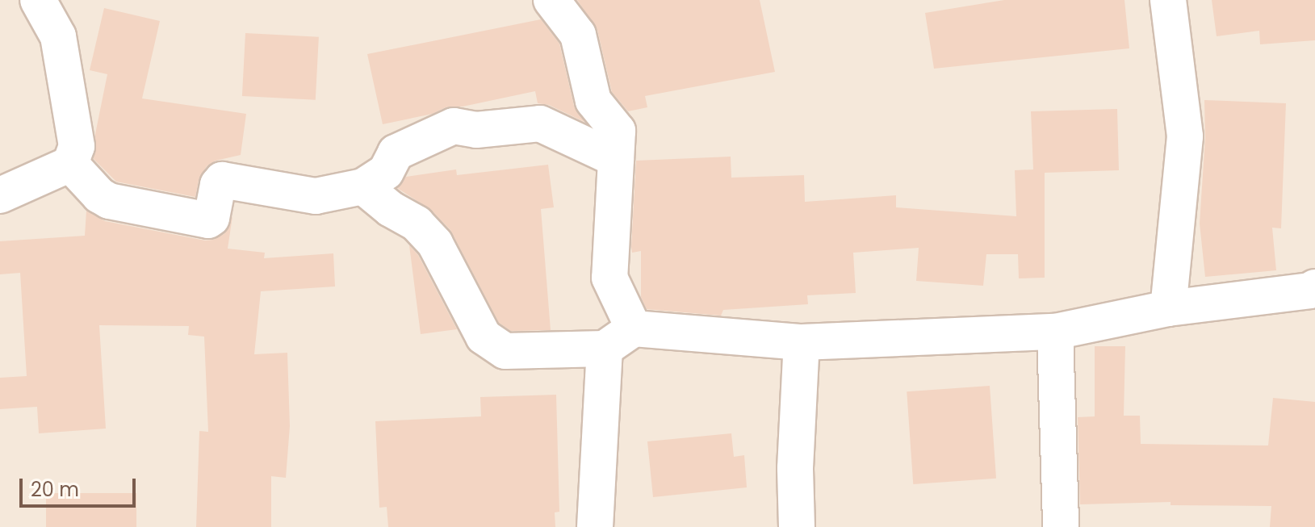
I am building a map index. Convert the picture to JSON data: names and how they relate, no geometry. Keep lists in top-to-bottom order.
{
  "scale_bar": "20 m"
}
